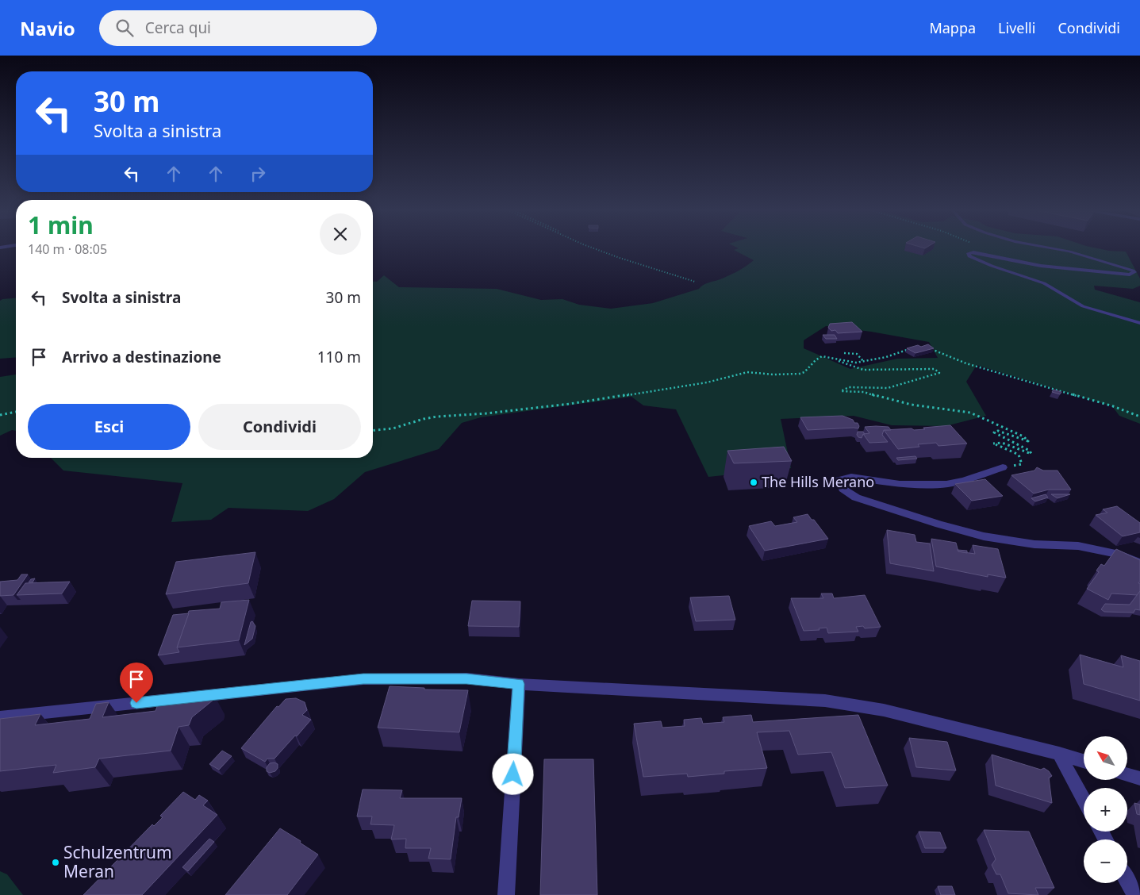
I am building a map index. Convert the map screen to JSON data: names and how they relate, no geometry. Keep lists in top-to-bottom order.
{
  "places": ["The Hills Merano", "Schulzentrum Meran"],
  "north": "top left",
  "page": {
    "header": "Navio",
    "search": "Cerca qui",
    "nav": ["Mappa", "Livelli", "Condividi"],
    "turn": ["30 m", "Svolta a sinistra"],
    "heading": ["1 min", "140 m · 08:05"],
    "list": [
      {
        "name": "Svolta a sinistra",
        "value": "30 m"
      },
      {
        "name": "Arrivo a destinazione",
        "value": "110 m"
      }
    ],
    "buttons": ["Esci", "Condividi"],
    "map_buttons": ["+", "−"]
  }
}
